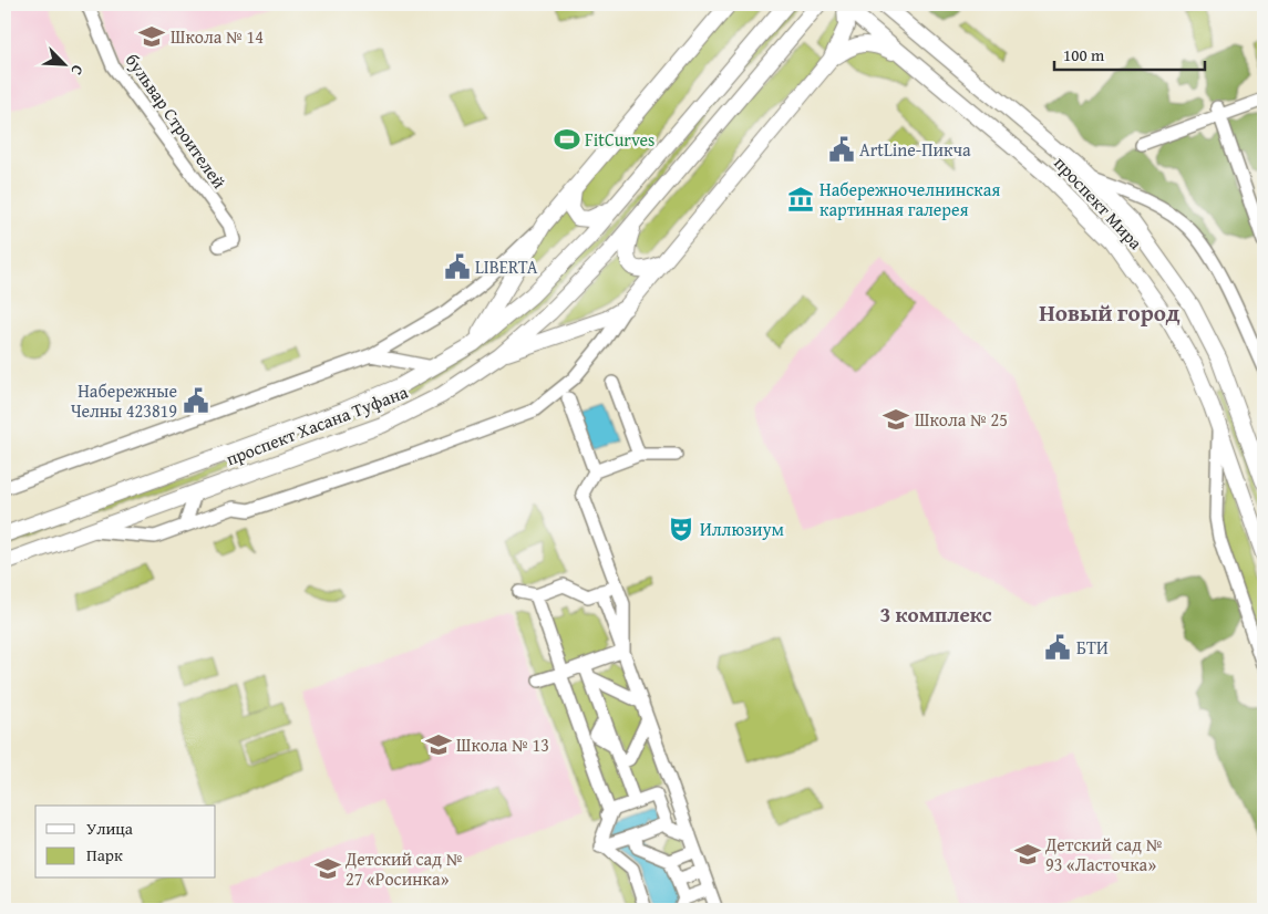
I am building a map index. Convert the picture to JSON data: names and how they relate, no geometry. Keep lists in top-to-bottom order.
{
  "streets": {
    "main road": ["проспект Мира", "проспект Хасана Туфана"],
    "street": ["бульвар Строителей"]
  },
  "districts": ["Новый город", "3 комплекс"],
  "places": {
    "school or university": [
      "Школа № 14",
      "Школа № 25",
      "Школа № 13",
      "Детский сад № 93 «Ласточка»",
      "Детский сад № 27 «Росинка»"
    ],
    "sports": ["FitCurves"],
    "public building": [
      "ArtLine-Пикча",
      "LIBERTA",
      "Набережные Челны 423819",
      "БТИ"
    ],
    "museum": ["Набережночелнинская картинная галерея"],
    "theatre": ["Иллюзиум"]
  },
  "legend": ["Улица", "Парк"],
  "scale_bar": "100 m",
  "north": "bottom right"
}
